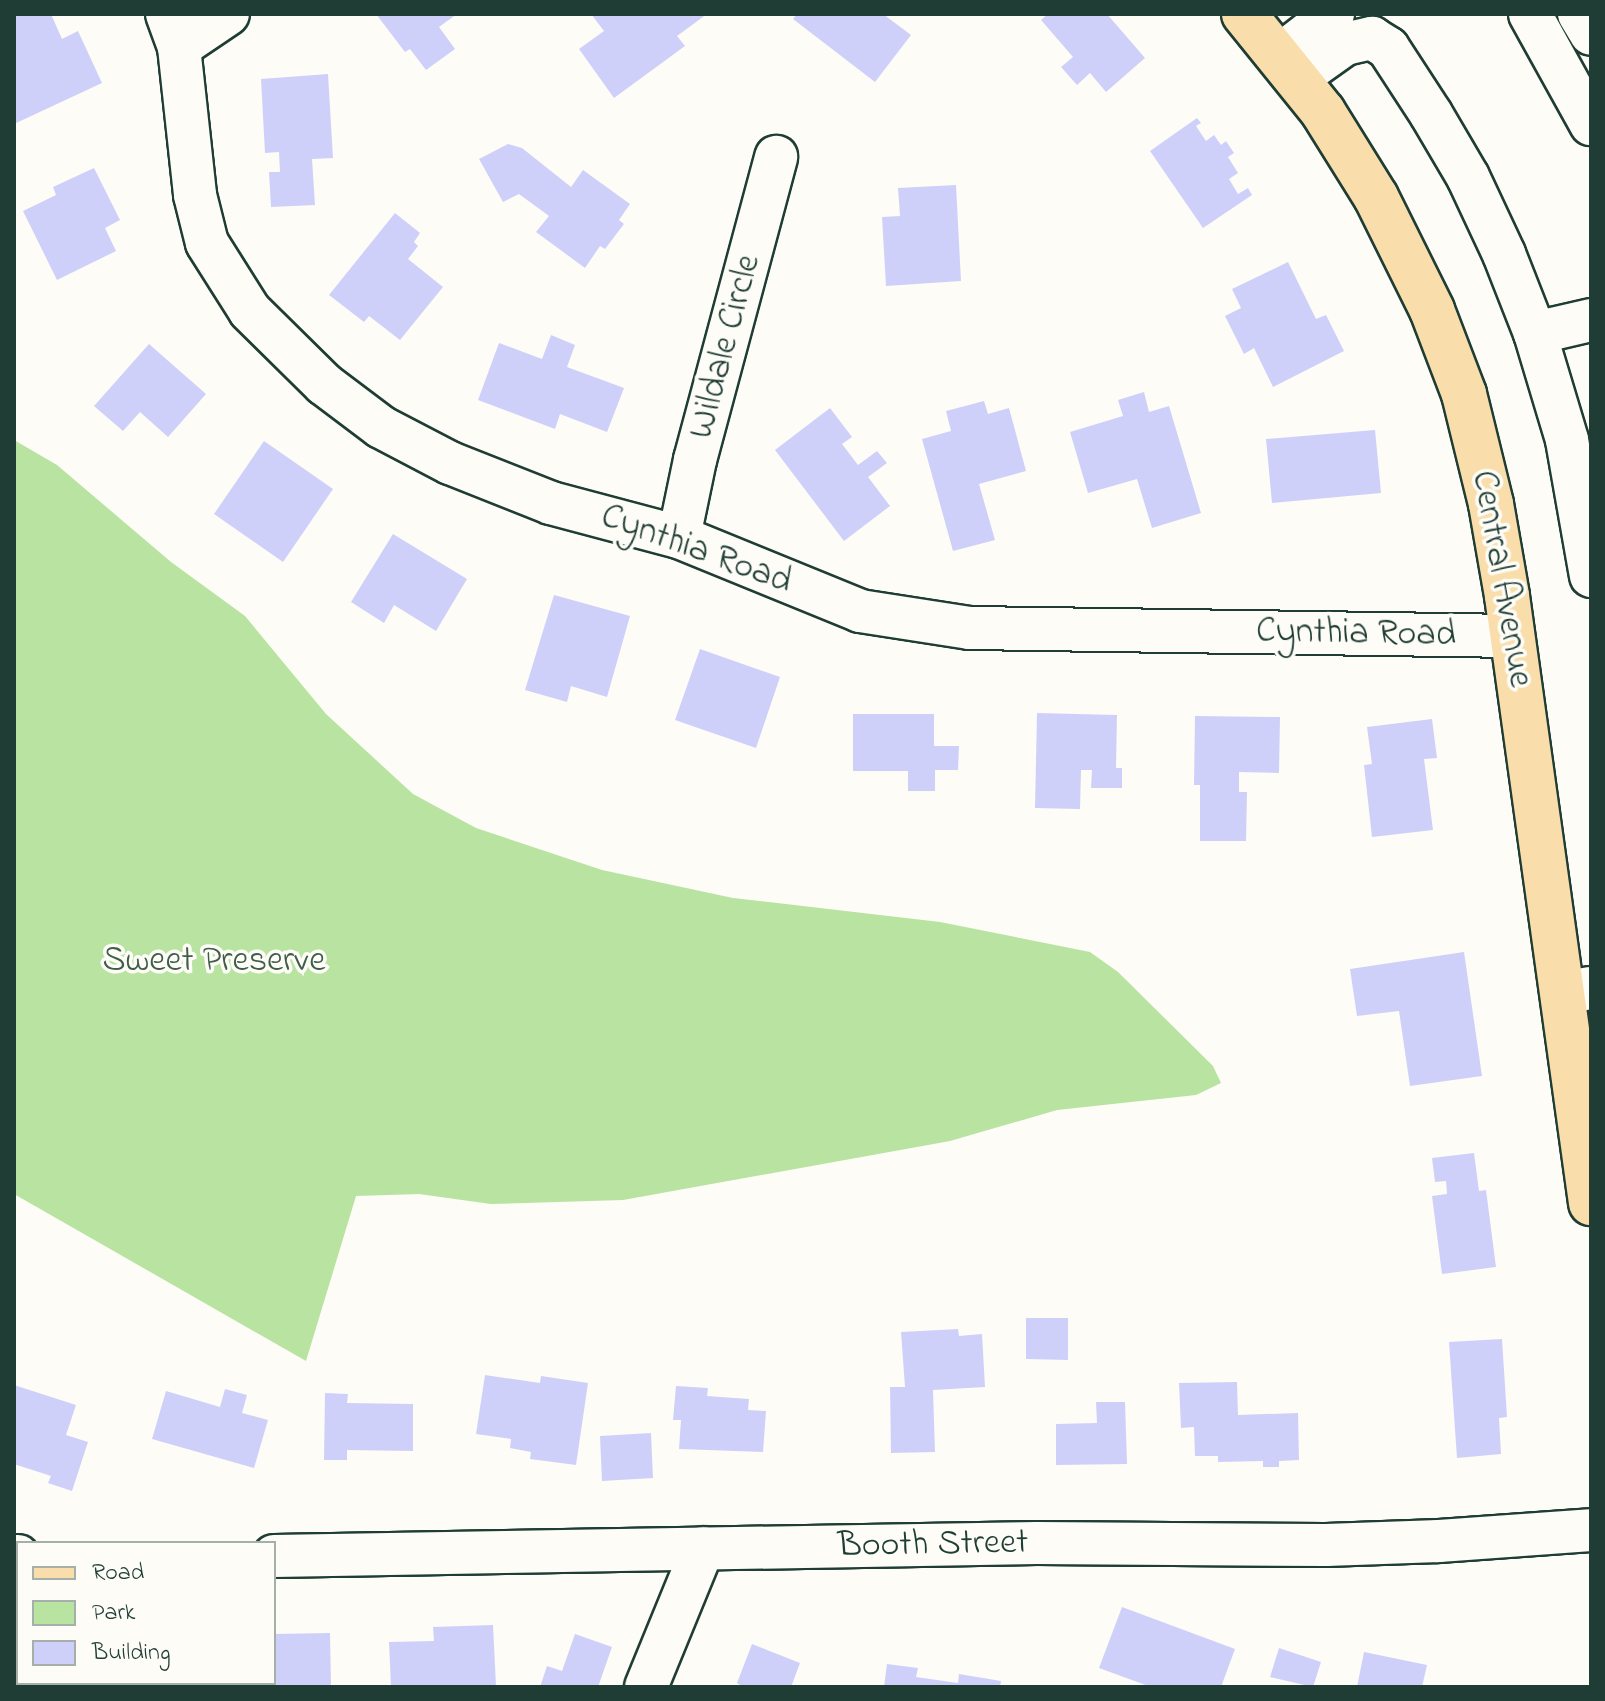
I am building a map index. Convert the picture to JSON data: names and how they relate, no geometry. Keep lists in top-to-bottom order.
{
  "streets": {
    "main road": ["Central Avenue"],
    "street": ["Wildale Circle", "Cynthia Road", "Booth Street"]
  },
  "crossings": [
    ["Wildale Circle", "Cynthia Road"],
    ["Cynthia Road", "Central Avenue"]
  ],
  "parks": ["Sweet Preserve"],
  "legend": ["Road", "Park", "Building"]
}
